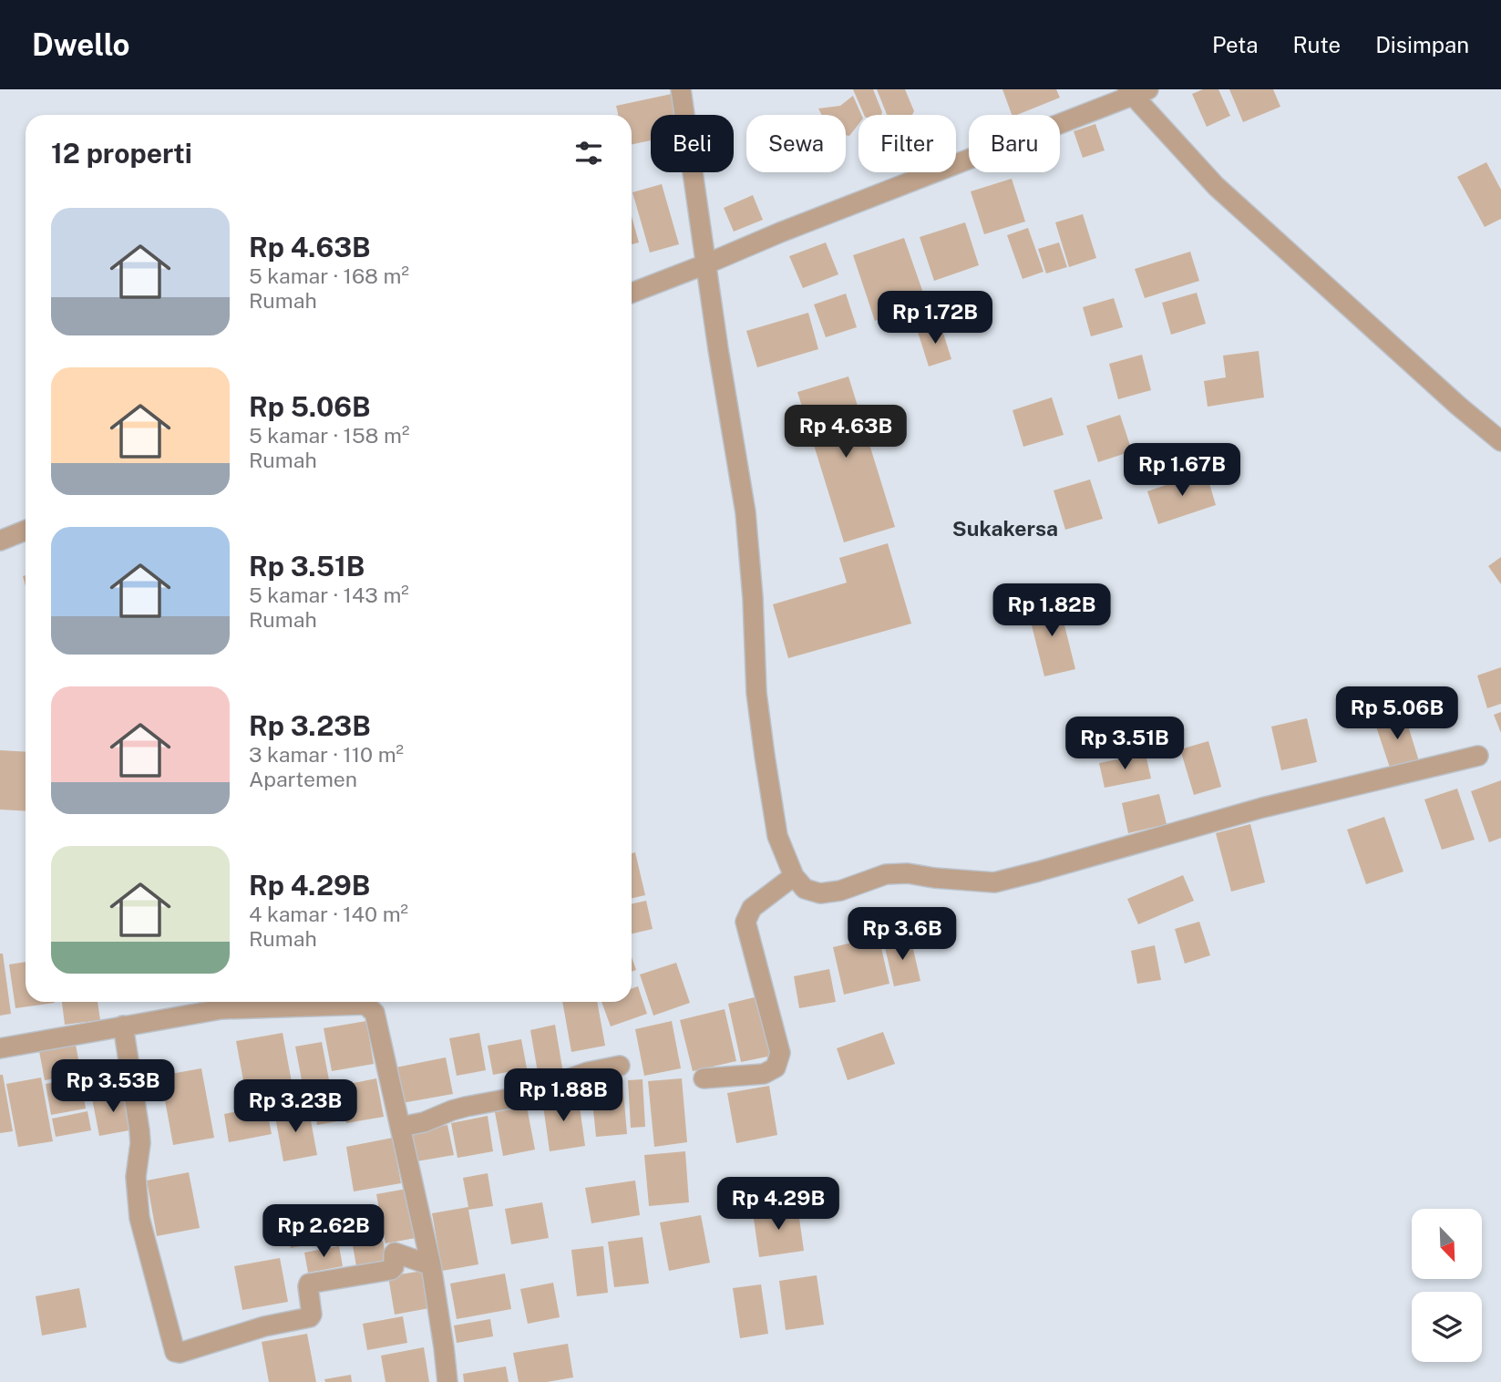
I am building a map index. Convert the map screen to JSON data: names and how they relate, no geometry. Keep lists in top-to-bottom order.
{
  "districts": ["Sukakersa"],
  "north": "bottom right",
  "page": {
    "header": "Dwello",
    "nav": ["Peta", "Rute", "Disimpan"],
    "chip": [
      "Beli",
      "Sewa",
      "Filter",
      "Baru"
    ],
    "heading": "12 properti",
    "list": [
      {
        "name": "Rp 4.63B",
        "note": "5 kamar · 168 m² · Rumah"
      },
      {
        "name": "Rp 5.06B",
        "note": "5 kamar · 158 m² · Rumah"
      },
      {
        "name": "Rp 3.51B",
        "note": "5 kamar · 143 m² · Rumah"
      },
      {
        "name": "Rp 3.23B",
        "note": "3 kamar · 110 m² · Apartemen"
      },
      {
        "name": "Rp 4.29B",
        "note": "4 kamar · 140 m² · Rumah"
      }
    ],
    "price": [
      "Rp 1.72B",
      "Rp 4.63B",
      "Rp 1.67B",
      "Rp 1.82B",
      "Rp 5.06B",
      "Rp 3.51B",
      "Rp 3.6B",
      "Rp 3.53B",
      "Rp 1.88B",
      "Rp 3.23B",
      "Rp 4.29B",
      "Rp 2.62B"
    ]
  }
}
